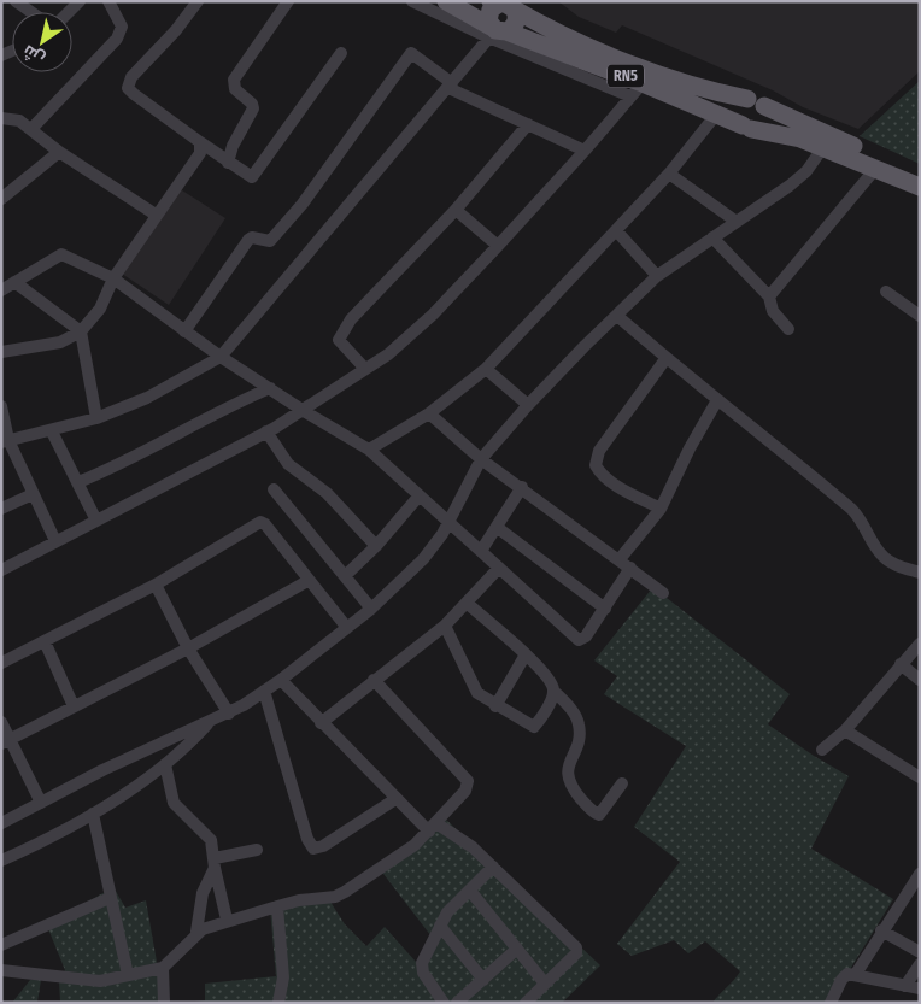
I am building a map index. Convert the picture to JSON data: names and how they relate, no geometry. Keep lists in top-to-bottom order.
{
  "streets": {
    "main road": ["RN5"]
  },
  "north": "bottom left"
}
